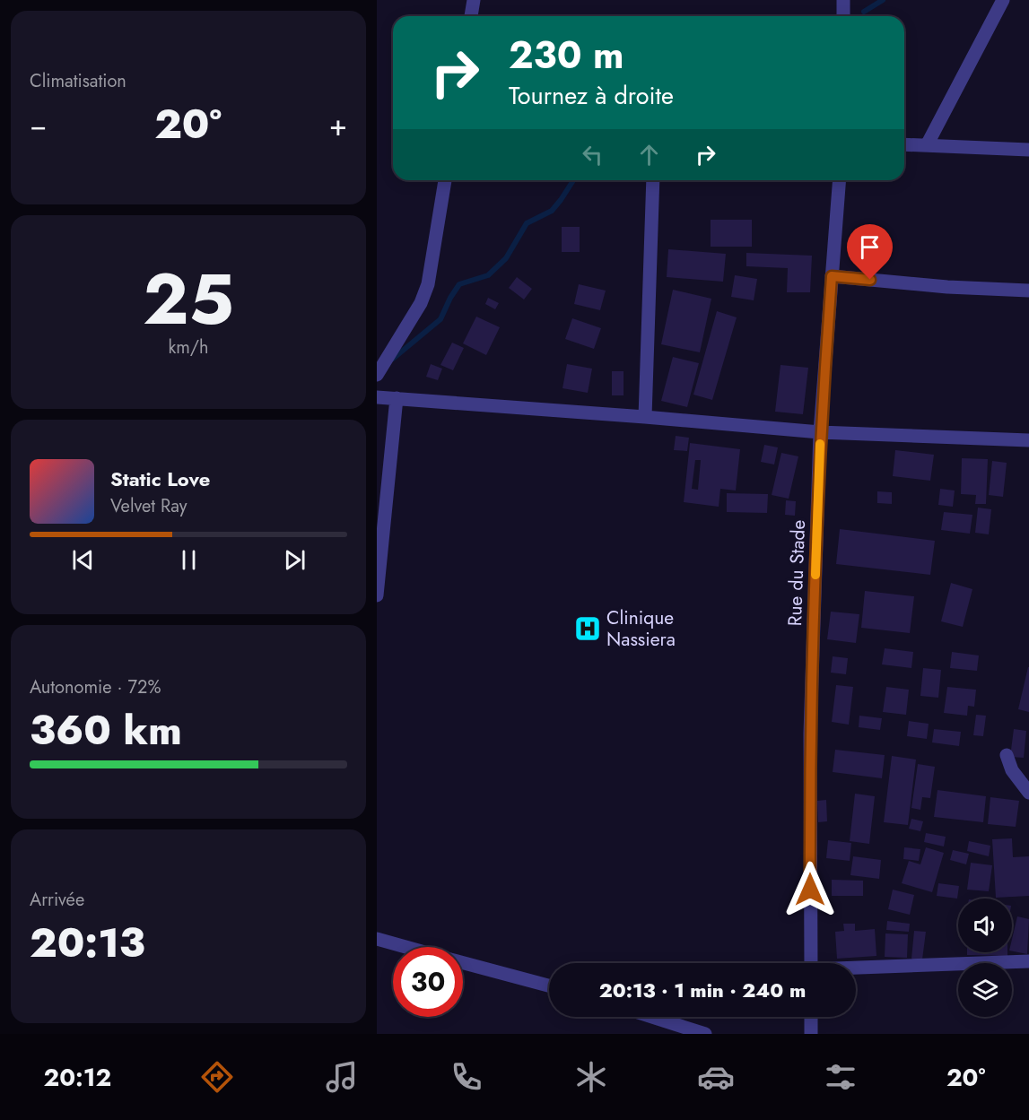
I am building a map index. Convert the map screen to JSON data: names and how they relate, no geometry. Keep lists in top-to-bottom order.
{
  "streets": {
    "street": ["Rue du Stade"]
  },
  "places": {
    "hospital": ["Clinique Nassiera"]
  },
  "page": {
    "tile": [
      "Climatisation",
      ["25", "km/h"],
      ["Autonomie · 72%", "360 km"],
      ["Arrivée", "20:13"]
    ],
    "turn": ["230 m", "Tournez à droite"],
    "heat": ["−", "20°", "+"],
    "song": ["Static Love", "Velvet Ray"],
    "limit": "30",
    "trip": "20:13 · 1 min · 240 m",
    "tabs": ["20:12", "20°"]
  }
}
